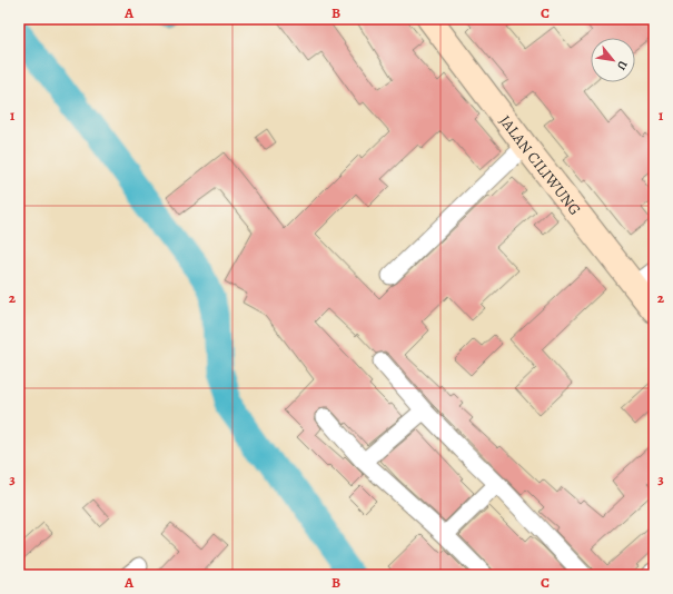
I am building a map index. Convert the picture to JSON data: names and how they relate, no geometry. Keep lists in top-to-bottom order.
{
  "streets": {
    "main road": ["JALAN CILIWUNG"]
  },
  "north": "bottom right",
  "grid": {
    "columns": ["A", "B", "C"],
    "rows": ["1", "2", "3"]
  }
}
